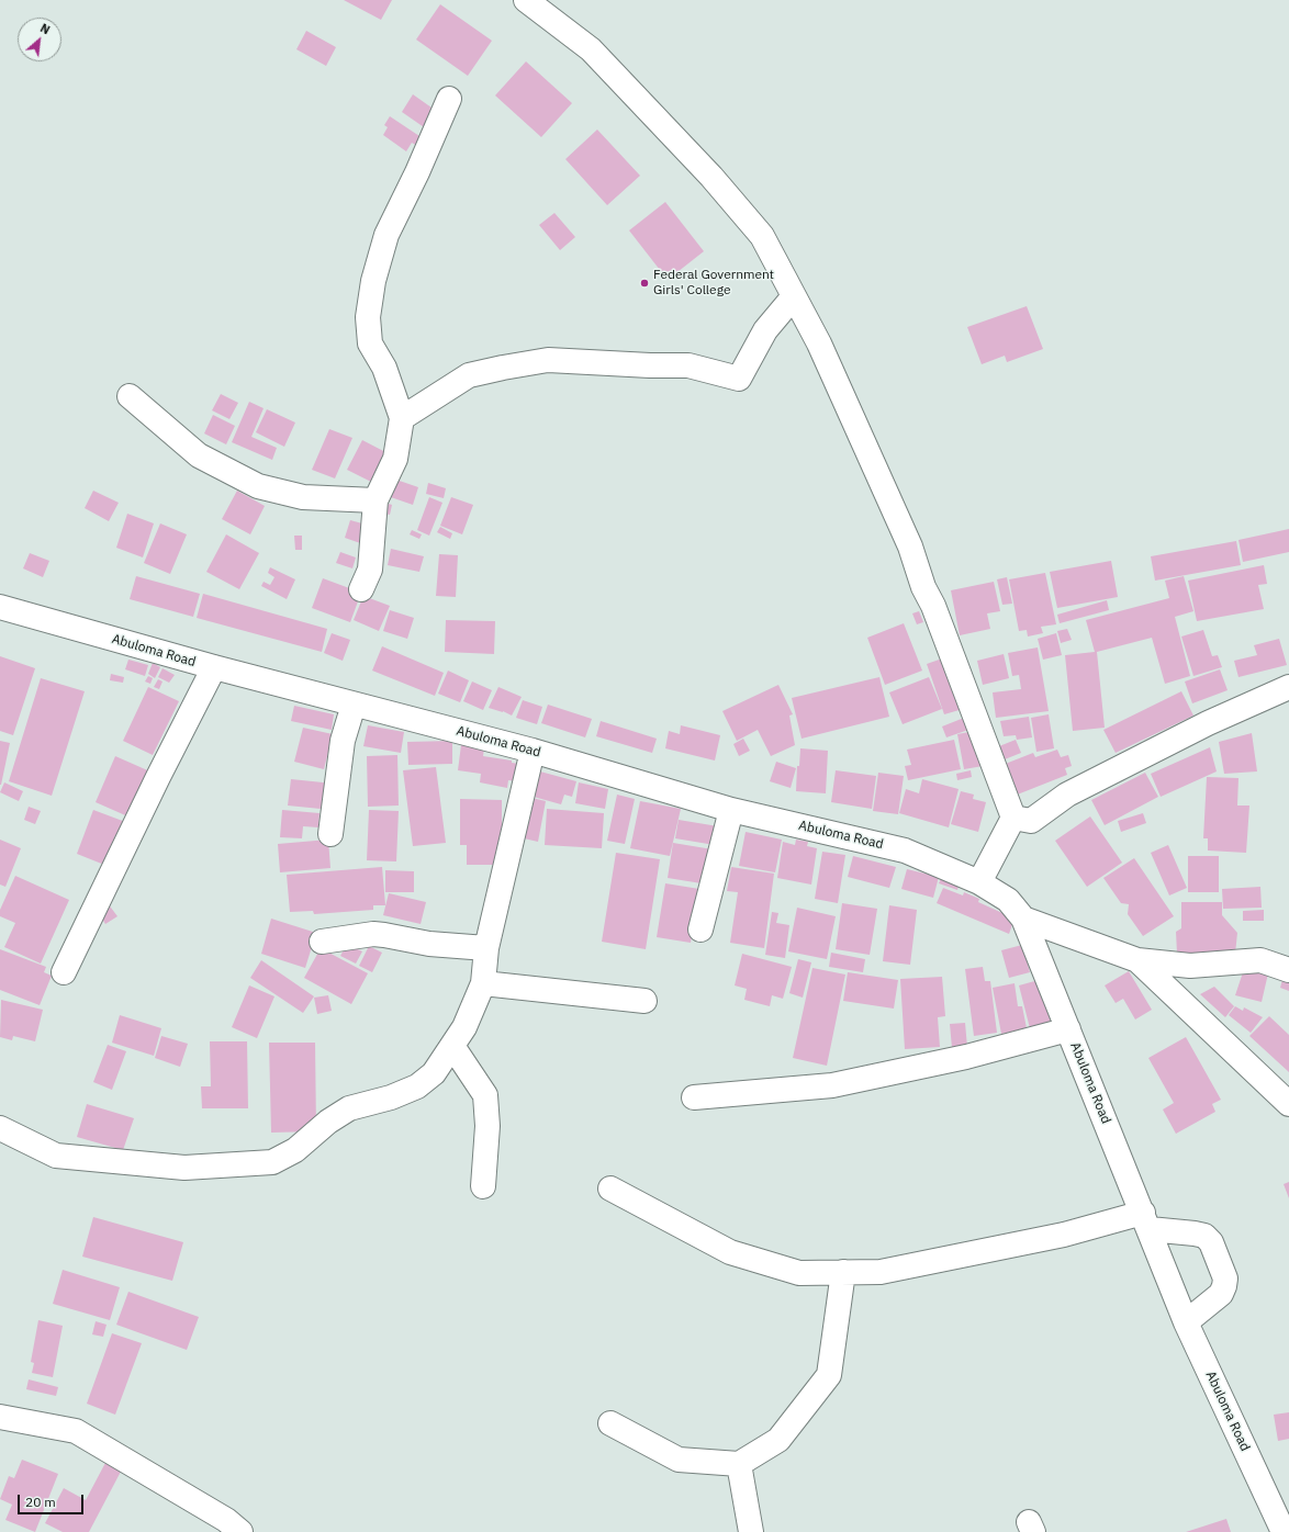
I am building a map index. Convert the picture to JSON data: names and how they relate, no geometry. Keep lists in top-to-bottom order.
{
  "streets": {
    "street": ["Abuloma Road"]
  },
  "places": ["Federal Government Girls' College"],
  "scale_bar": "20 m",
  "north": "top right"
}
